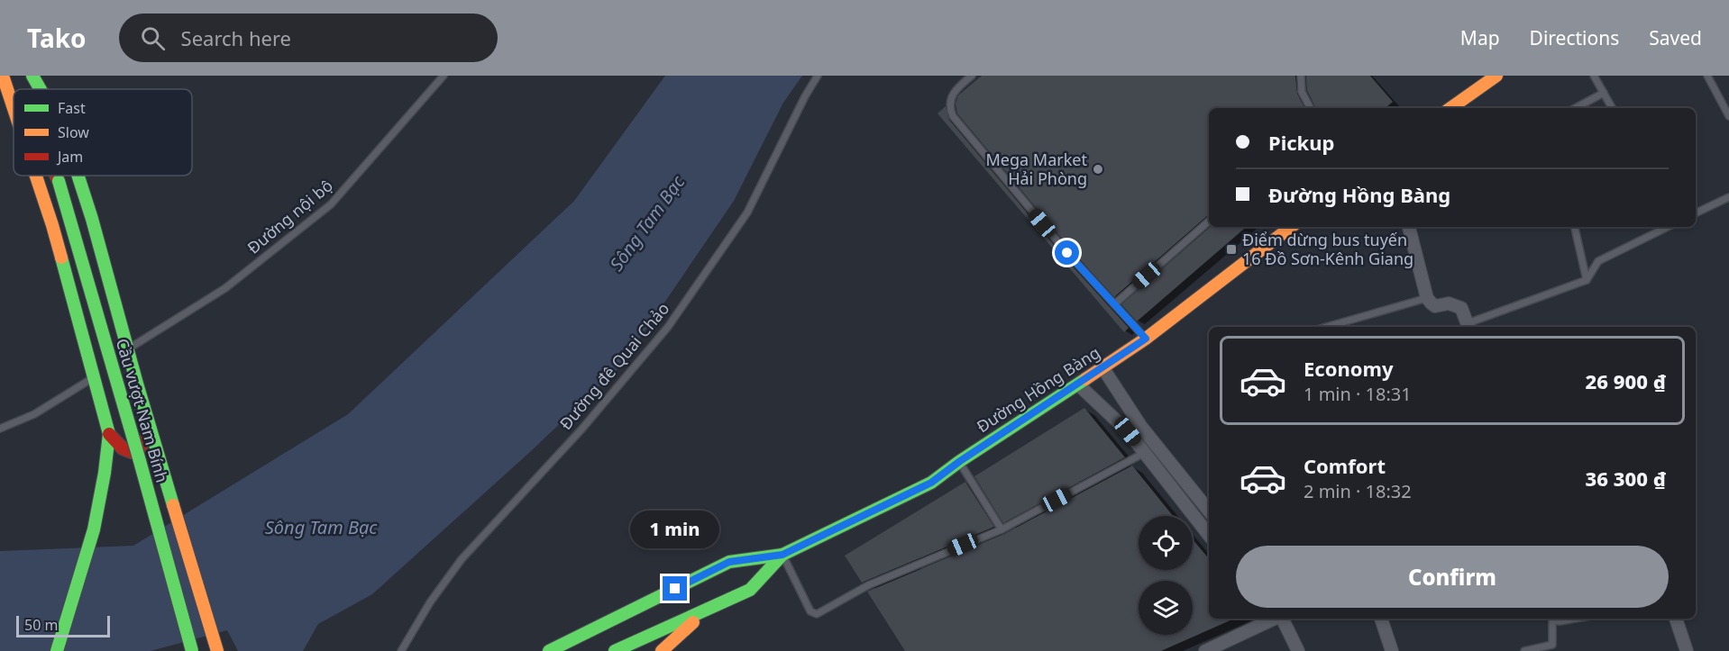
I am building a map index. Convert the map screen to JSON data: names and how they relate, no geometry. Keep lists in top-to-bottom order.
{
  "streets": {
    "main road": ["Đường Hồng Bàng", "Cầu vượt Nam Bính"],
    "lane": ["Đường nội bộ", "Đường đê Quai Chảo"]
  },
  "water": ["Sông Tam Bạc"],
  "places": {
    "other": ["Mega Market Hải Phòng"],
    "transit": ["Điểm dừng bus tuyến 16 Đồ Sơn-Kênh Giang"]
  },
  "legend": ["Fast", "Slow", "Jam"],
  "scale_bar": "50 m",
  "page": {
    "header": "Tako",
    "search": "Search here",
    "nav": ["Map", "Directions", "Saved"],
    "banner": ["Pickup", "Đường Hồng Bàng"],
    "list": [
      {
        "name": "Economy",
        "note": "1 min · 18:31",
        "value": "26 900 ₫"
      },
      {
        "name": "Comfort",
        "note": "2 min · 18:32",
        "value": "36 300 ₫"
      }
    ],
    "bubble": "1 min",
    "buttons": "Confirm",
    "scale": "50 m"
  }
}
